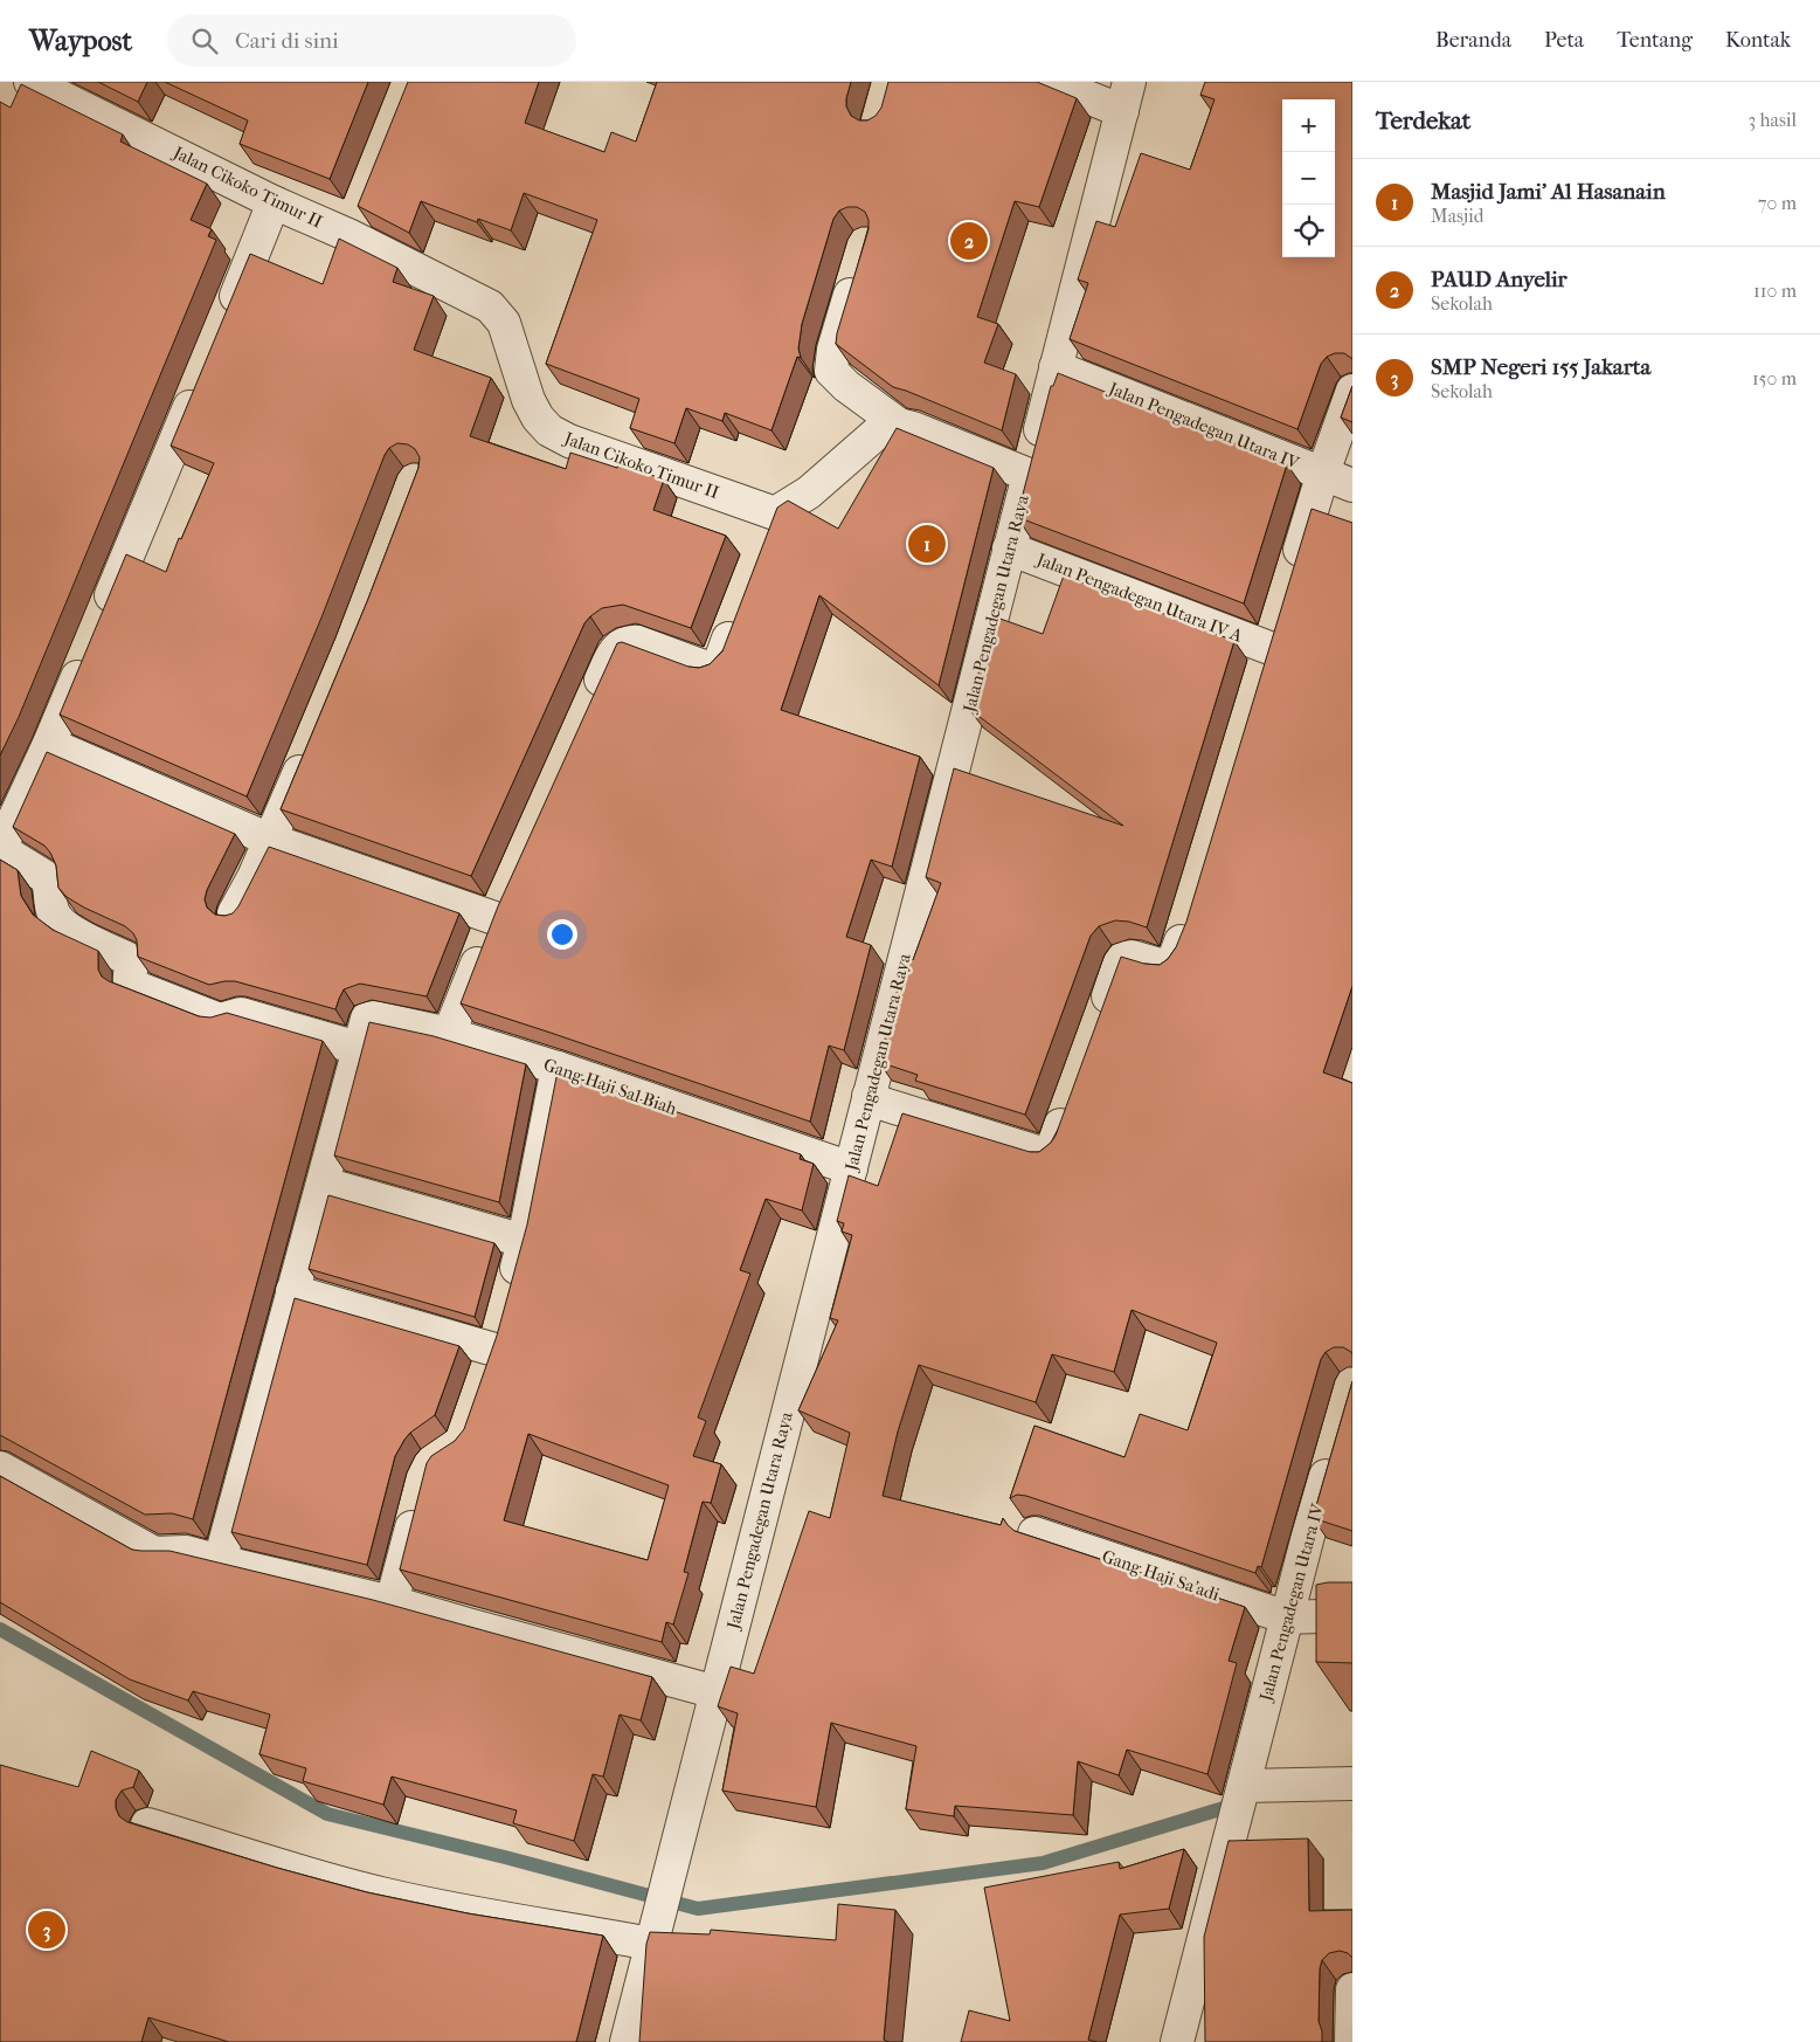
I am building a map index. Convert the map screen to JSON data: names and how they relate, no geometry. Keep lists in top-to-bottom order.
{
  "streets": {
    "street": [
      "Jalan Cikoko Timur II",
      "Jalan Pengadegan Utara IV",
      "Jalan Pengadegan Utara IV A",
      "Jalan Pengadegan Utara Raya",
      "Gang Haji Sal Biah",
      "Gang Haji Sa'adi"
    ]
  },
  "crossings": [
    ["Jalan Pengadegan Utara IV", "Jalan Pengadegan Utara Raya"],
    ["Jalan Pengadegan Utara IV", "Gang Haji Sa'adi"],
    ["Jalan Pengadegan Utara IV A", "Jalan Pengadegan Utara Raya"],
    ["Jalan Pengadegan Utara Raya", "Gang Haji Sal Biah"]
  ],
  "page": {
    "header": "Waypost",
    "search": "Cari di sini",
    "nav": [
      "Beranda",
      "Peta",
      "Tentang",
      "Kontak"
    ],
    "heading": ["Terdekat", "3 hasil"],
    "map_buttons": ["+", "−"],
    "list": [
      {
        "mark": "1",
        "name": "Masjid Jami' Al Hasanain",
        "note": "Masjid",
        "value": "70 m"
      },
      {
        "mark": "2",
        "name": "PAUD Anyelir",
        "note": "Sekolah",
        "value": "110 m"
      },
      {
        "mark": "3",
        "name": "SMP Negeri 155 Jakarta",
        "note": "Sekolah",
        "value": "150 m"
      }
    ],
    "pins": ["2", "1", "3"]
  }
}
